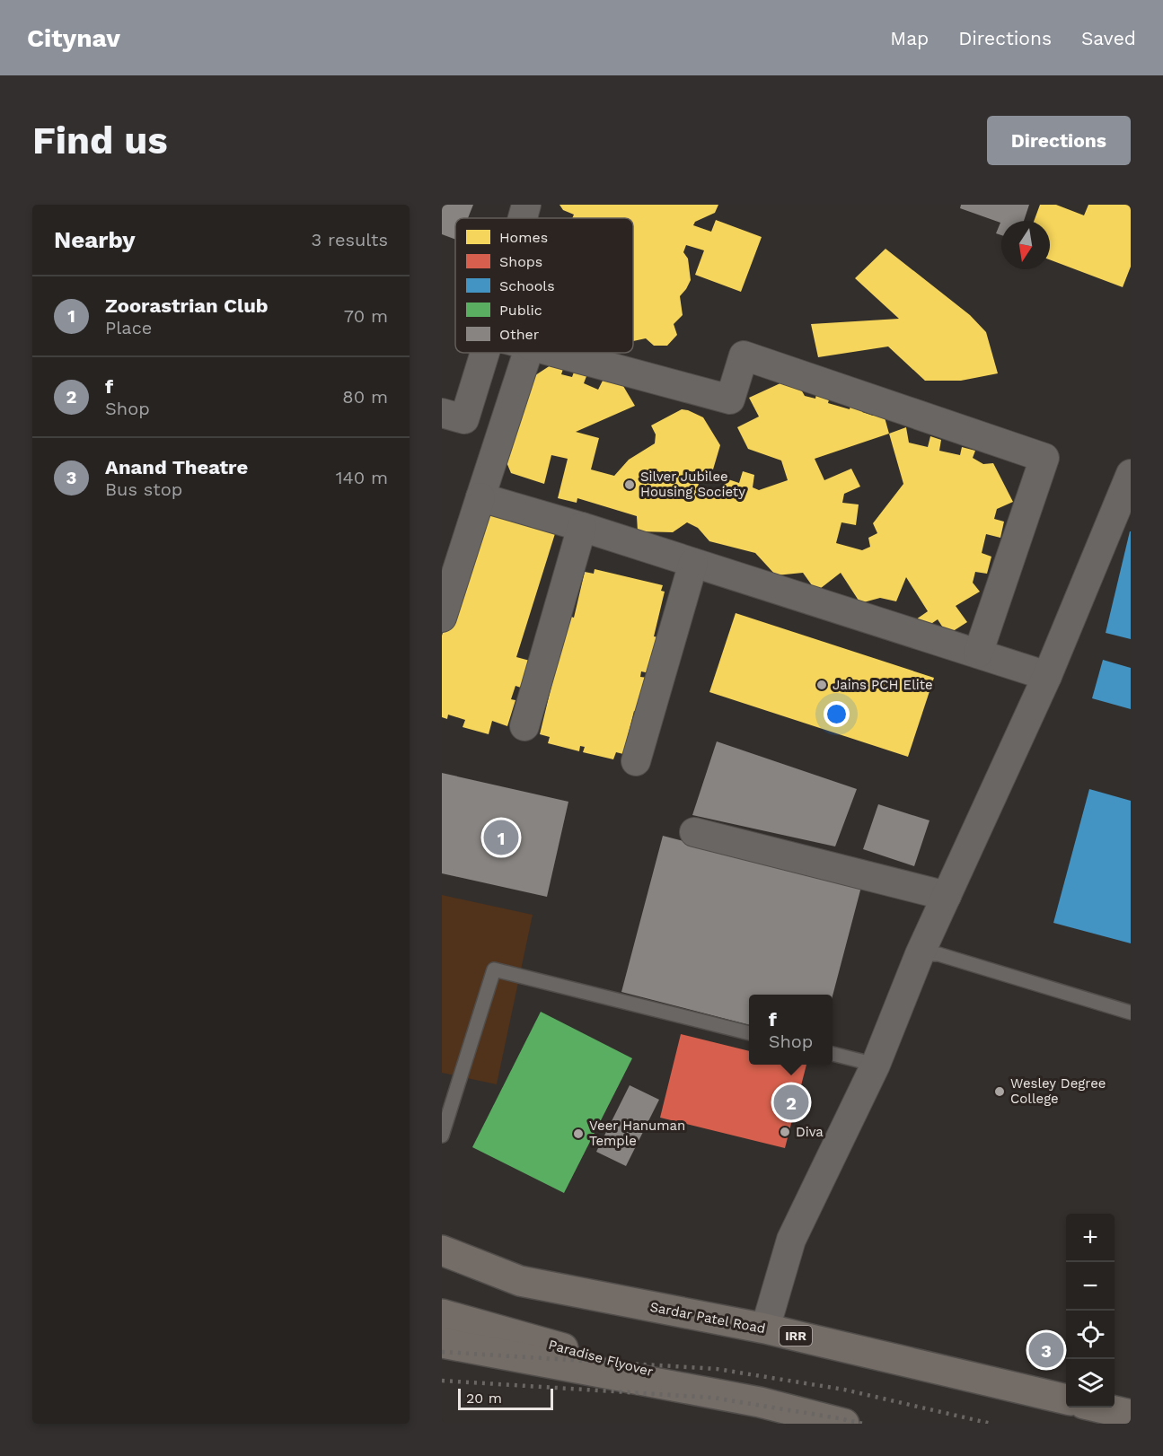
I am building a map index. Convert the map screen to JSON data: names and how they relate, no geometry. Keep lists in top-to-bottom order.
{
  "streets": {
    "main road": ["Sardar Patel Road", "IRR", "Paradise Flyover"]
  },
  "crossings": [
    ["Sardar Patel Road", "IRR"]
  ],
  "places": [
    "Silver Jubilee Housing Society",
    "Jains PCH Elite",
    "Wesley Degree College",
    "Diva",
    "Veer Hanuman Temple"
  ],
  "legend": [
    "Homes",
    "Shops",
    "Schools",
    "Public",
    "Other"
  ],
  "scale_bar": "20 m",
  "north": "bottom",
  "page": {
    "header": "Citynav",
    "nav": ["Map", "Directions", "Saved"],
    "buttons": "Directions",
    "title": "Find us",
    "heading": ["Nearby", "3 results"],
    "list": [
      {
        "mark": "1",
        "name": "Zoorastrian Club",
        "note": "Place",
        "value": "70 m"
      },
      {
        "mark": "2",
        "name": "f",
        "note": "Shop",
        "value": "80 m"
      },
      {
        "mark": "3",
        "name": "Anand Theatre",
        "note": "Bus stop",
        "value": "140 m"
      }
    ],
    "pins": ["1", "2", "3"],
    "popup": ["f", "Shop"],
    "map_buttons": ["+", "−"],
    "scale": "20 m"
  }
}
